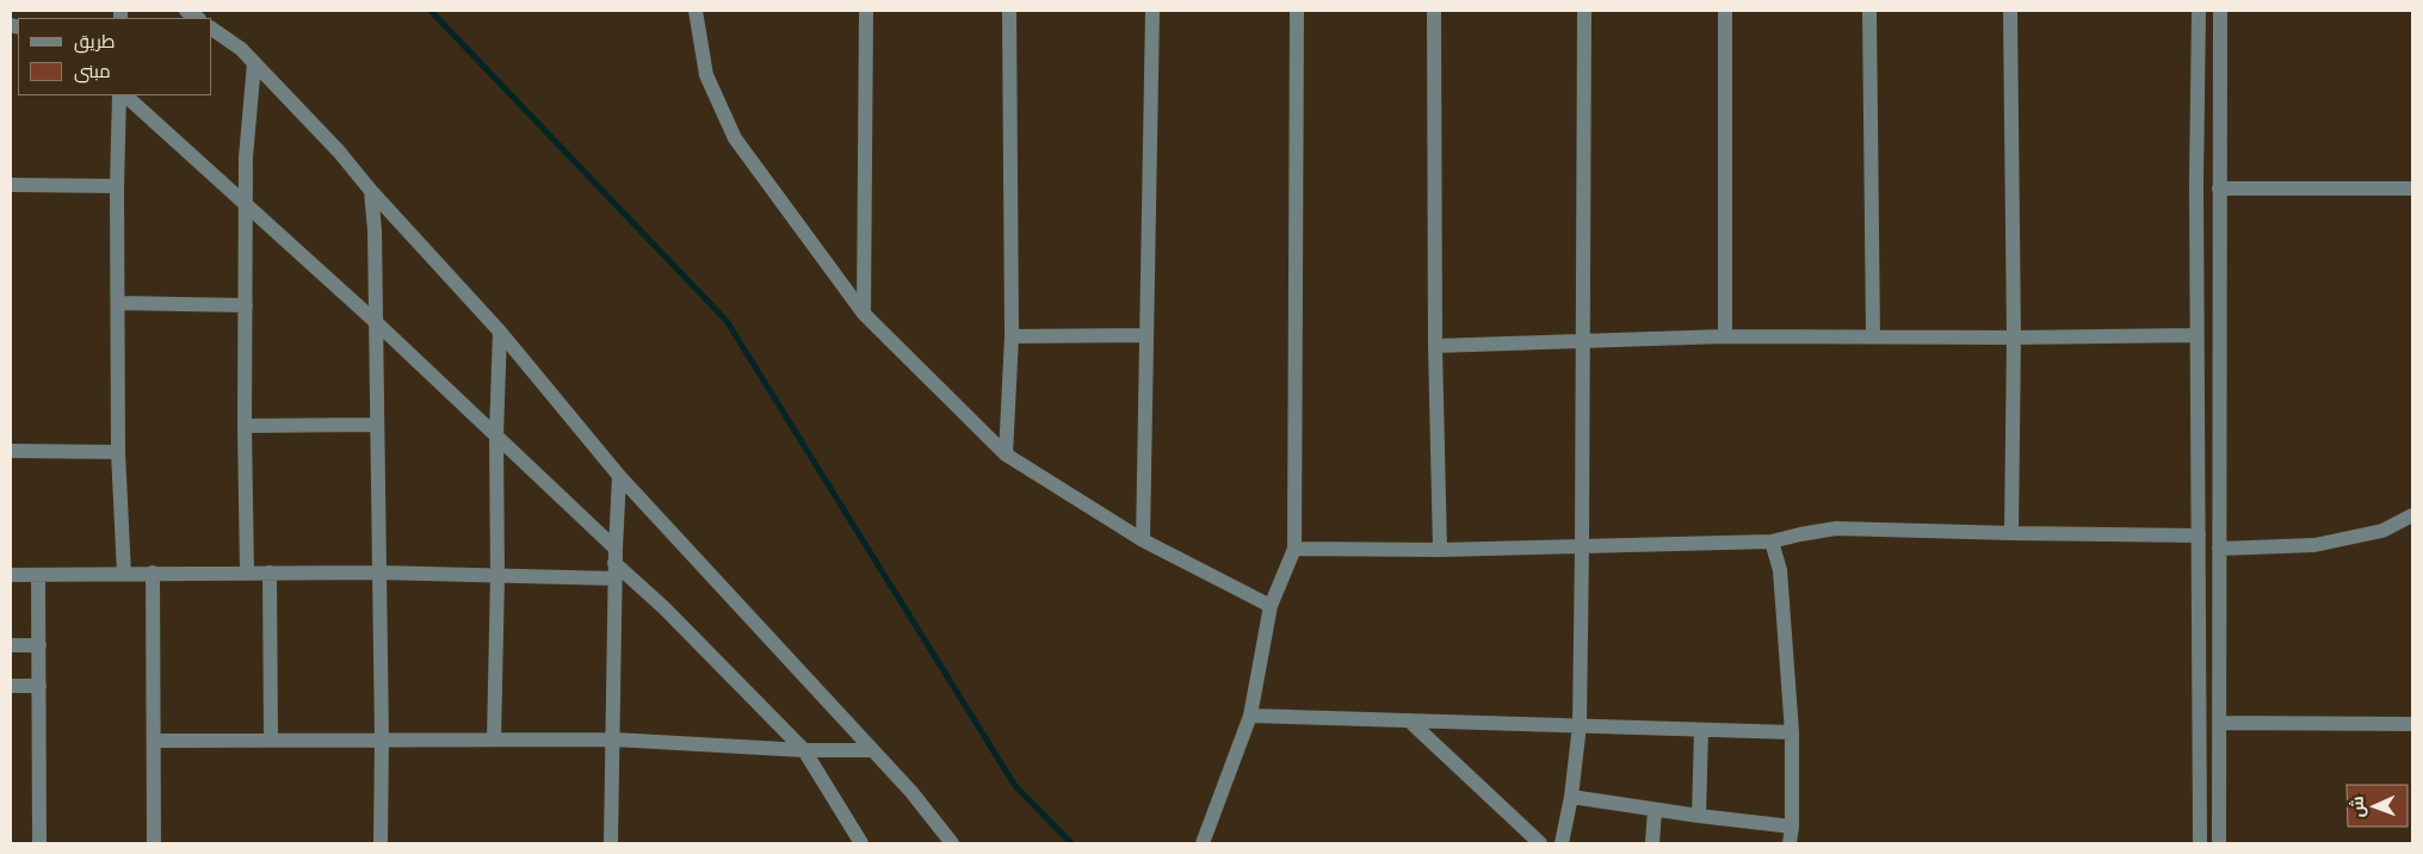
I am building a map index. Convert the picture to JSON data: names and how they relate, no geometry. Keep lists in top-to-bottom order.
{
  "legend": ["طريق", "مبنى"],
  "north": "left"
}
